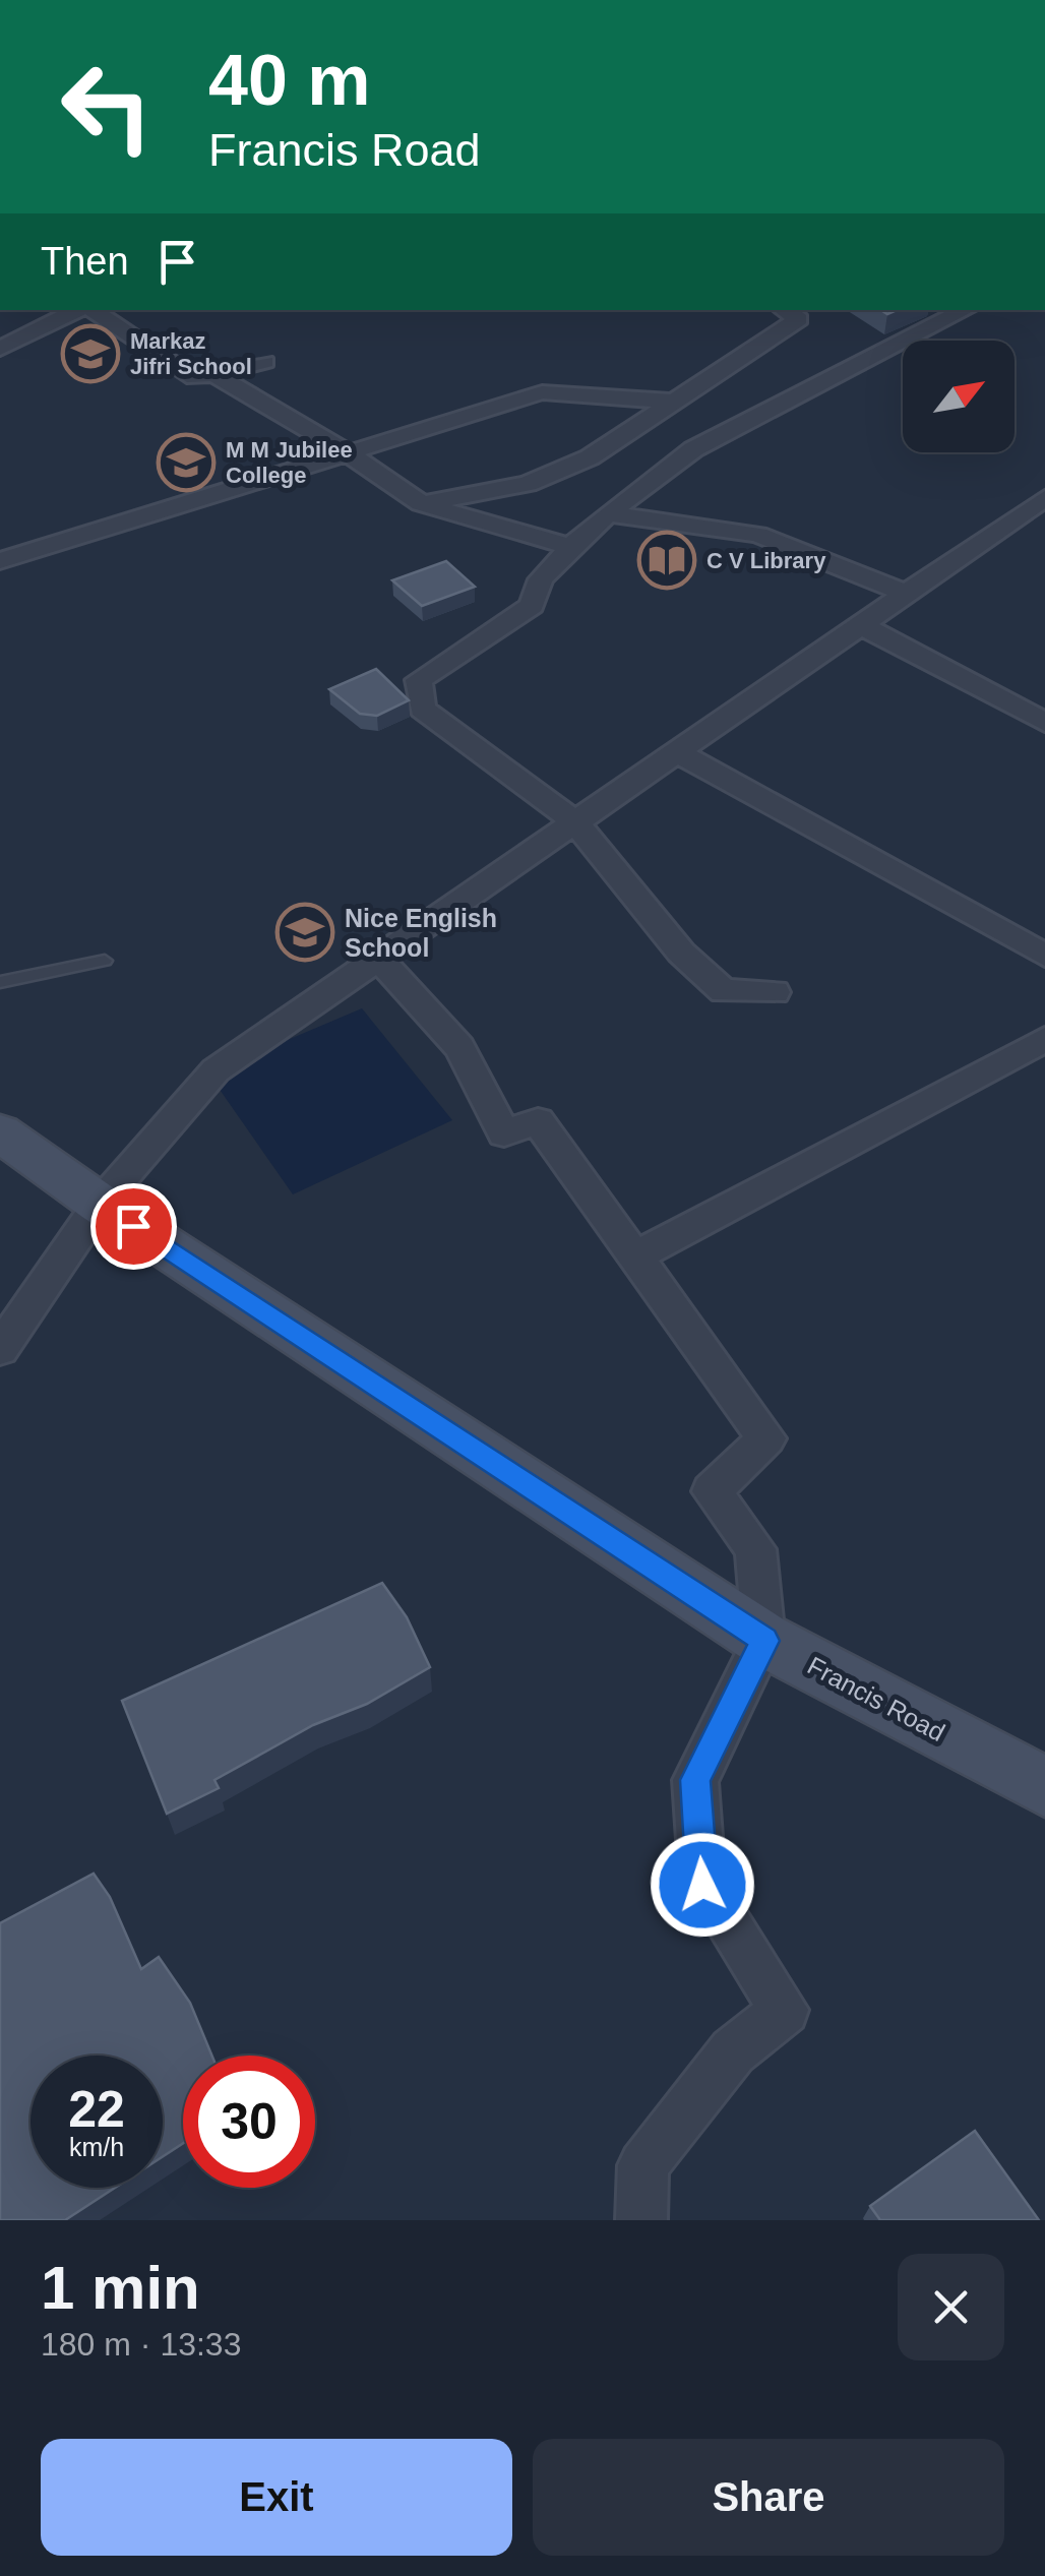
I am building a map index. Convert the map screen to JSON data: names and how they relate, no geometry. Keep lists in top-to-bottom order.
{
  "streets": {
    "main road": ["Francis Road"]
  },
  "places": {
    "school or university": ["Markaz Jifri School", "M M Jubilee College", "Nice English School"],
    "library": ["C V Library"]
  },
  "north": "top right",
  "page": {
    "turn": ["40 m", "Francis Road"],
    "then": "Then",
    "speed": "22 km/h",
    "limit": "30",
    "heading": ["1 min", "180 m · 13:33"],
    "buttons": ["Exit", "Share"]
  }
}
